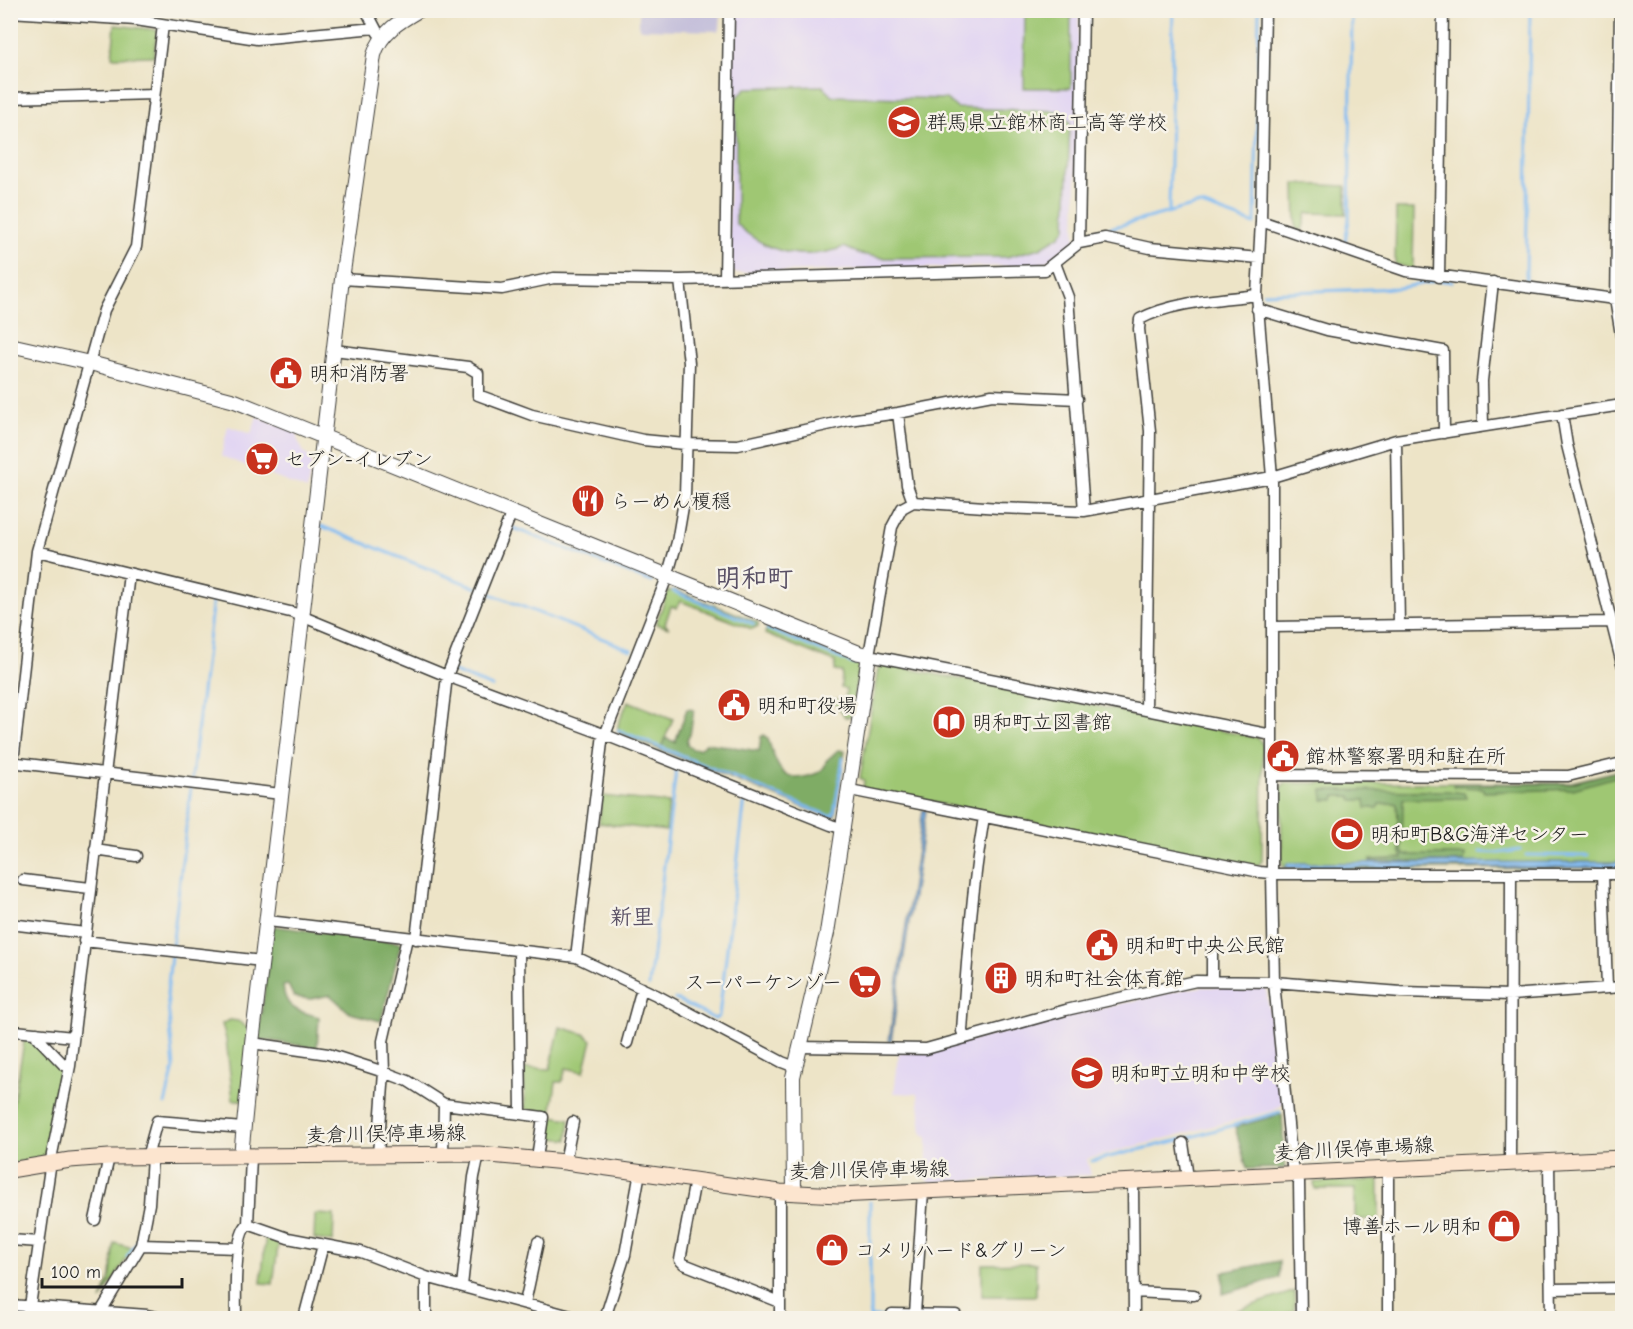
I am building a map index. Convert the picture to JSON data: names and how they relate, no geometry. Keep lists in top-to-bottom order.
{
  "streets": {
    "main road": ["麦倉川俣停車場線"]
  },
  "districts": ["明和町", "新里"],
  "places": {
    "school or university": ["群馬県立館林商工高等学校", "明和町立明和中学校"],
    "public building": [
      "明和消防署",
      "明和町役場",
      "館林警察署明和駐在所",
      "明和町中央公民館"
    ],
    "supermarket": ["セブン-イレブン", "スーパーケンゾー"],
    "restaurant": ["らーめん榎穏"],
    "library": ["明和町立図書館"],
    "sports": ["明和町B&G海洋センター"],
    "building": ["明和町社会体育館"],
    "shop": ["博善ホール明和", "コメリハード&グリーン"]
  },
  "scale_bar": "100 m"
}
